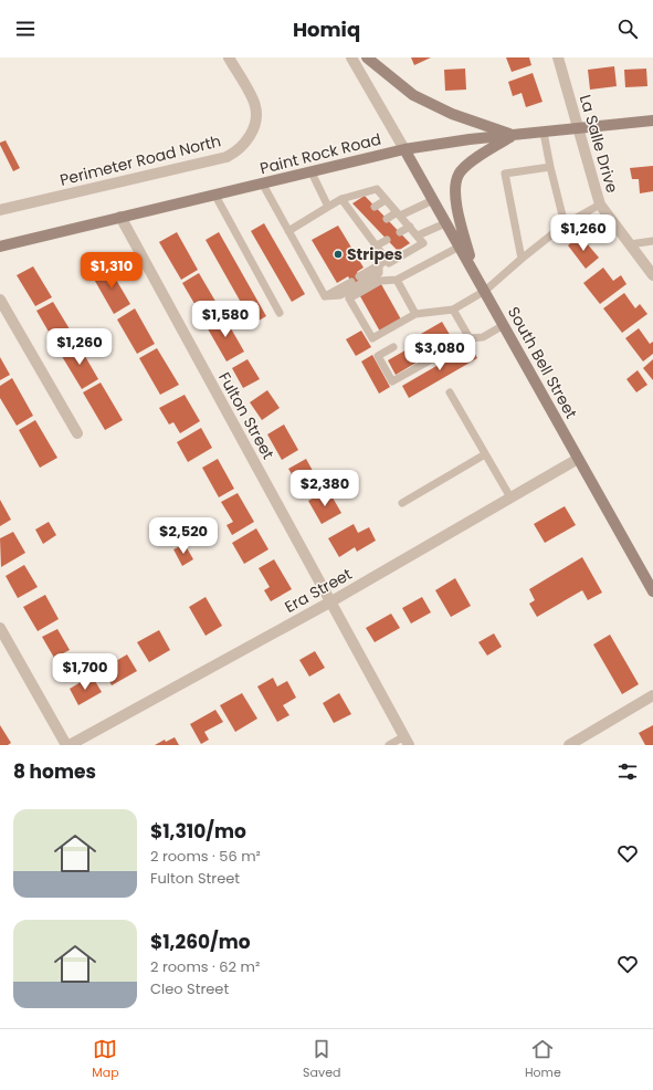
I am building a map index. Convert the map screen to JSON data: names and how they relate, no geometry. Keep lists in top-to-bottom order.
{
  "streets": {
    "main road": ["Paint Rock Road", "South Bell Street"],
    "street": [
      "La Salle Drive",
      "Perimeter Road North",
      "Fulton Street",
      "Era Street"
    ]
  },
  "crossings": [
    ["La Salle Drive", "Paint Rock Road"],
    ["Paint Rock Road", "South Bell Street"],
    ["Paint Rock Road", "Fulton Street"],
    ["South Bell Street", "Era Street"],
    ["Fulton Street", "Era Street"]
  ],
  "places": ["Stripes"],
  "page": {
    "header": "Homiq",
    "price": [
      "$1,260",
      "$1,310",
      "$1,580",
      "$1,260",
      "$3,080",
      "$2,380",
      "$2,520",
      "$1,700"
    ],
    "heading": "8 homes",
    "list": [
      {
        "name": "$1,310/mo",
        "note": "2 rooms · 56 m² · Fulton Street"
      },
      {
        "name": "$1,260/mo",
        "note": "2 rooms · 62 m² · Cleo Street"
      }
    ],
    "tabs": ["Map", "Saved", "Home"]
  }
}
